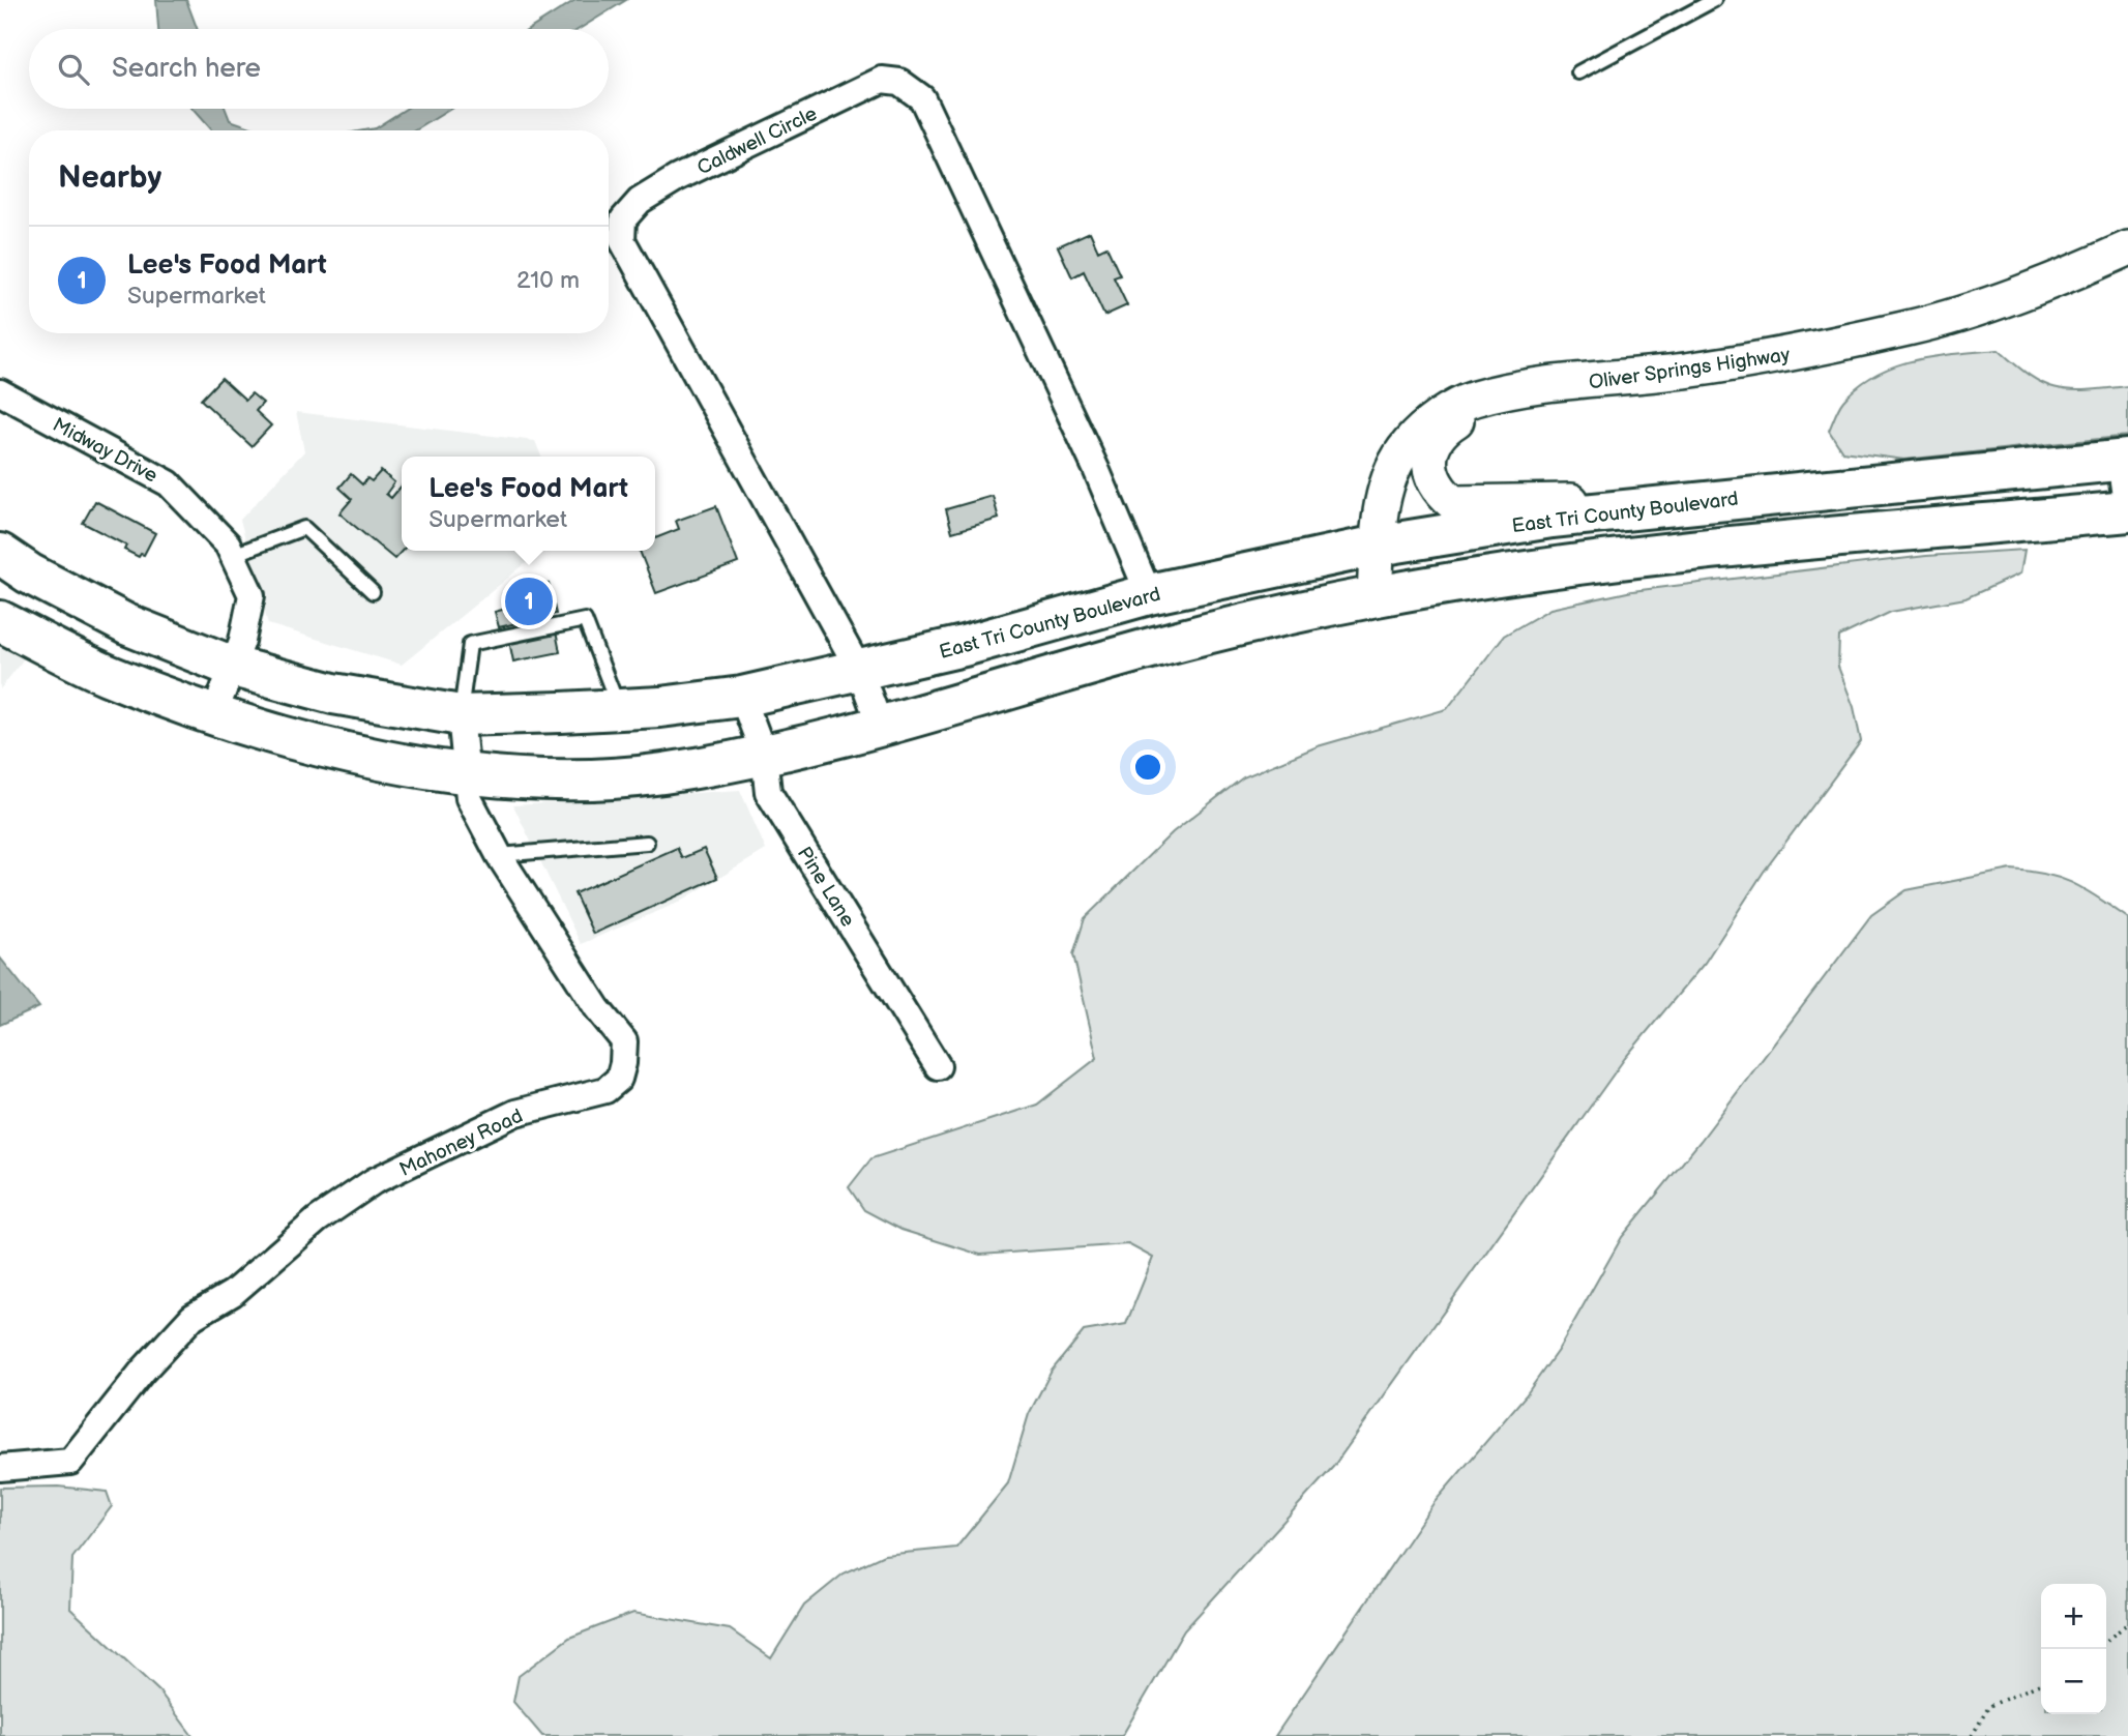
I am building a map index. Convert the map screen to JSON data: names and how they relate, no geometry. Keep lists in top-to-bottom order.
{
  "streets": {
    "highway": ["East Tri County Boulevard"],
    "main road": ["Oliver Springs Highway"],
    "street": [
      "Caldwell Circle",
      "Midway Drive",
      "Pine Lane",
      "Mahoney Road"
    ]
  },
  "crossings": [
    ["Caldwell Circle", "East Tri County Boulevard"],
    ["Oliver Springs Highway", "East Tri County Boulevard"],
    ["Midway Drive", "East Tri County Boulevard"],
    ["East Tri County Boulevard", "Pine Lane"],
    ["East Tri County Boulevard", "Mahoney Road"]
  ],
  "page": {
    "search": "Search here",
    "heading": "Nearby",
    "list": [
      {
        "mark": "1",
        "name": "Lee's Food Mart",
        "note": "Supermarket",
        "value": "210 m"
      }
    ],
    "popup": ["Lee's Food Mart", "Supermarket"],
    "pins": "1",
    "map_buttons": ["+", "−"]
  }
}
